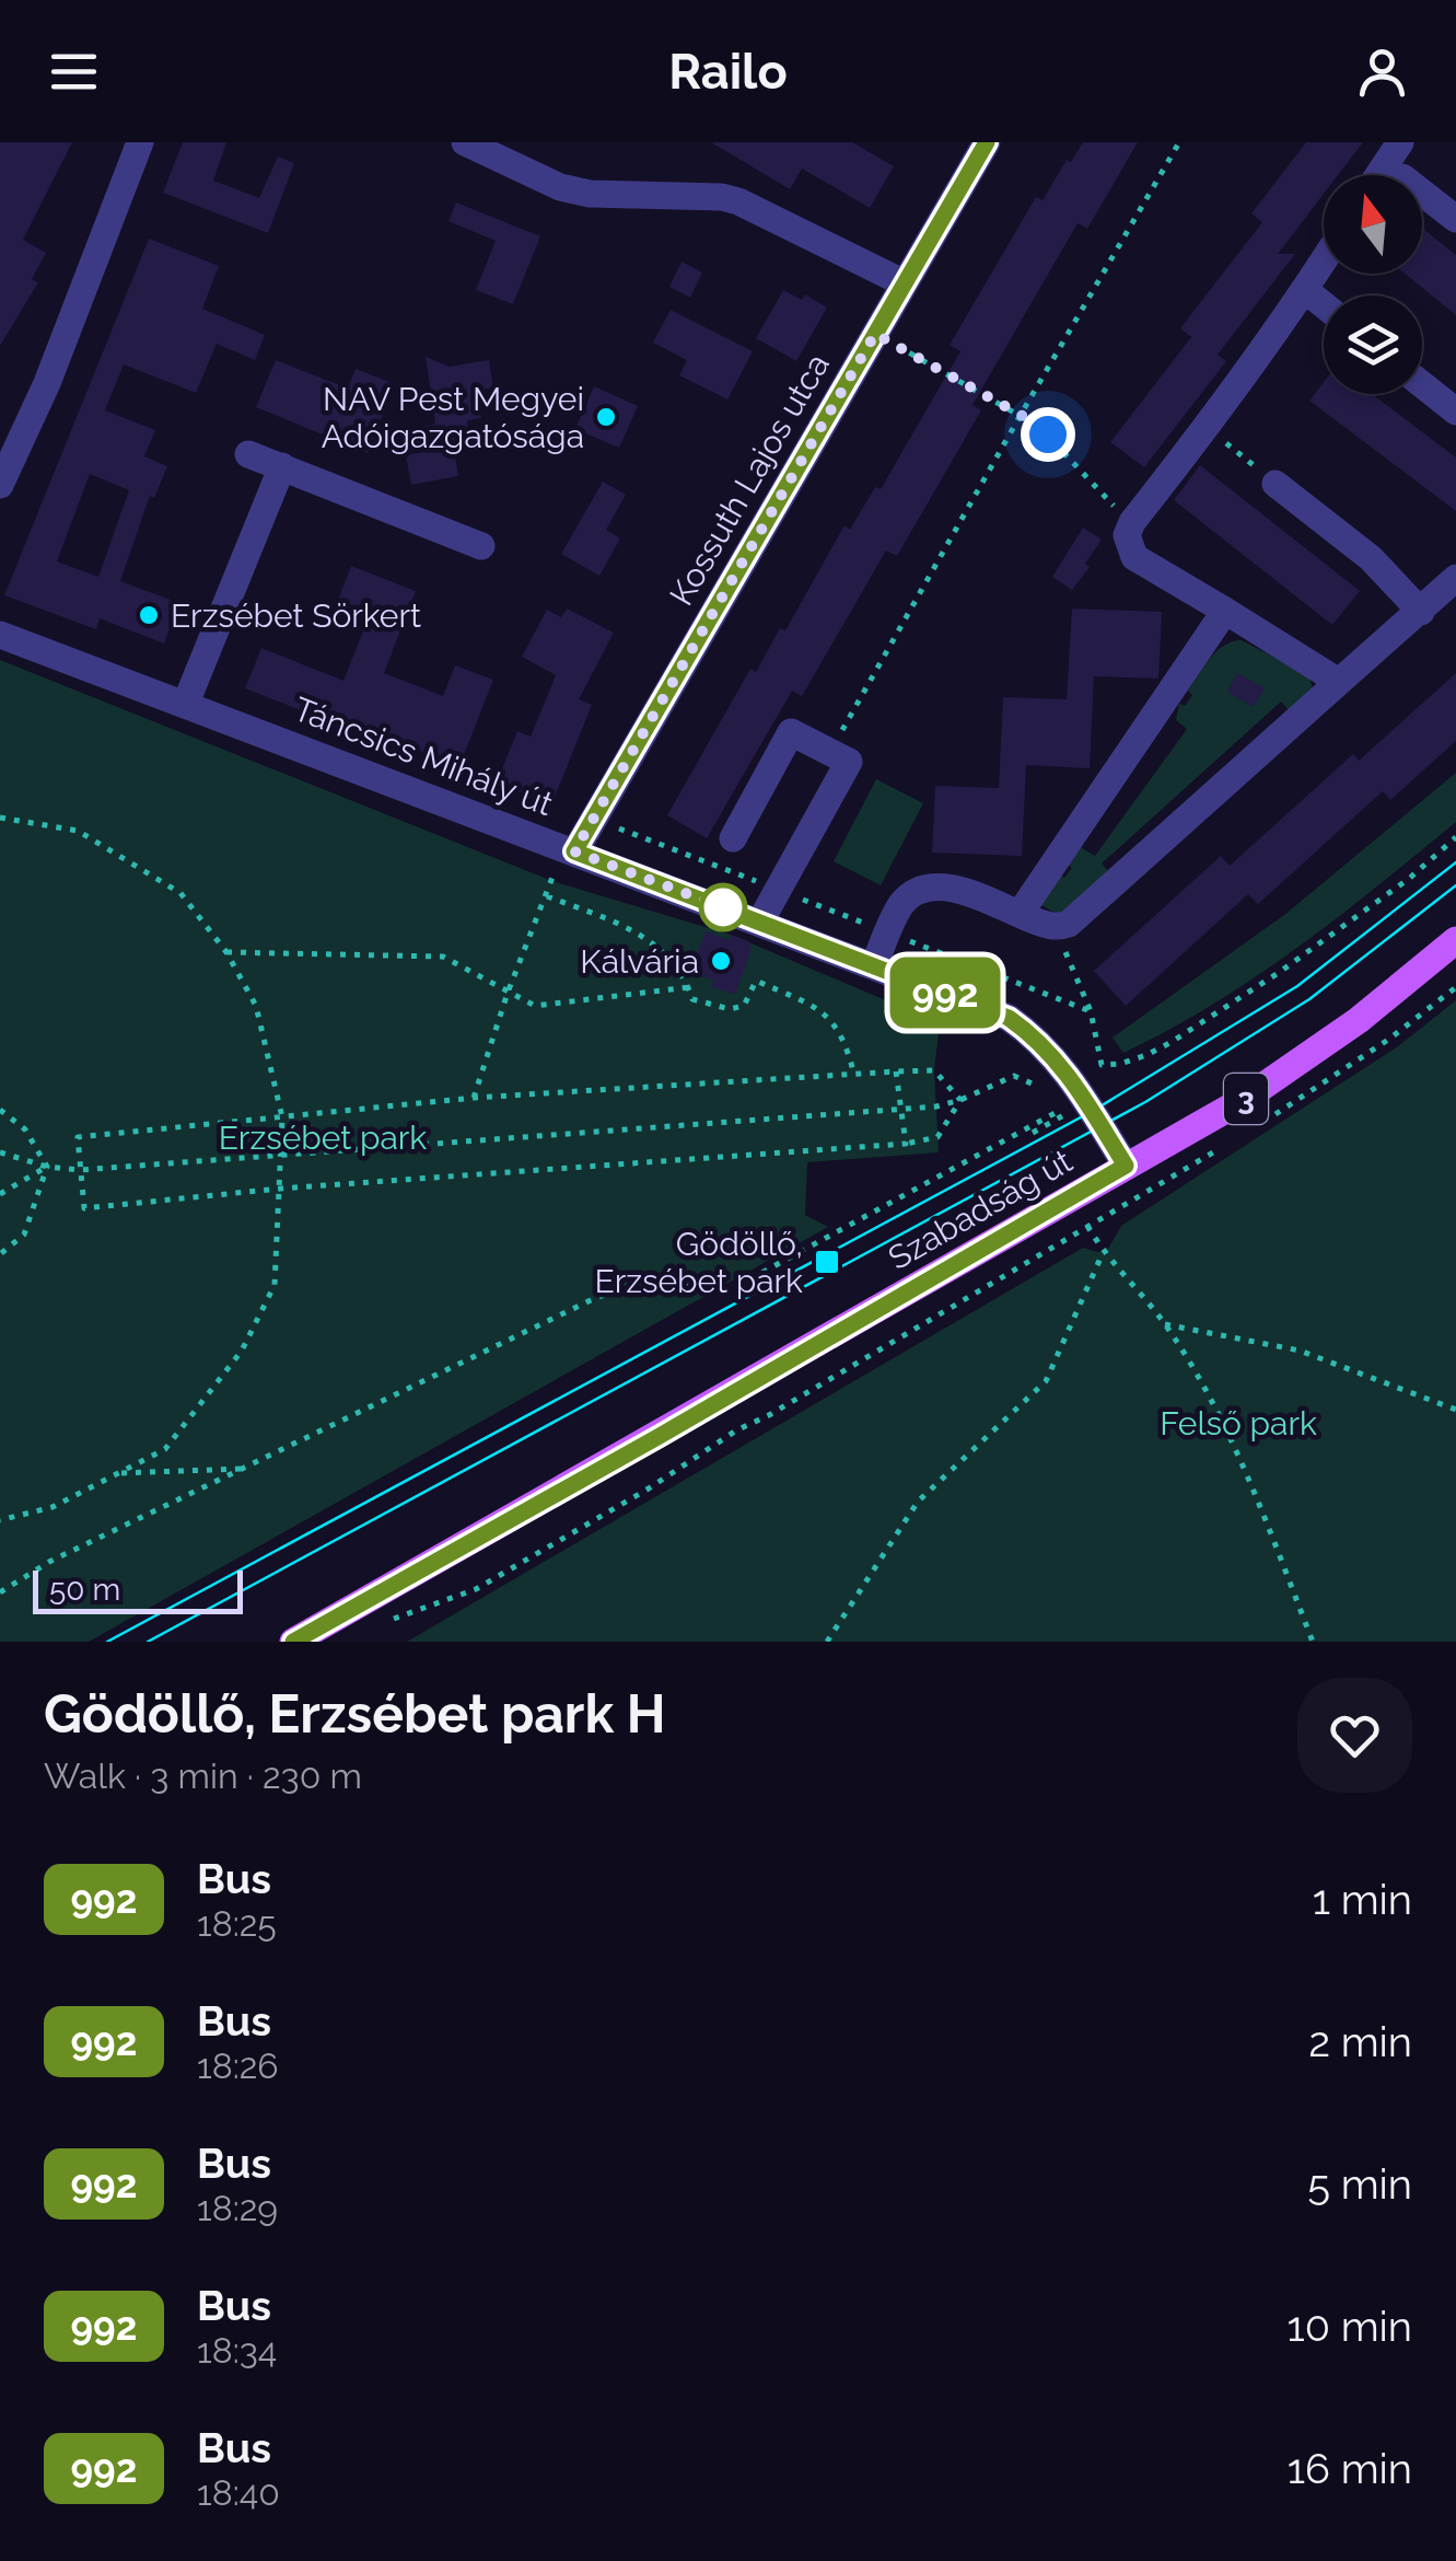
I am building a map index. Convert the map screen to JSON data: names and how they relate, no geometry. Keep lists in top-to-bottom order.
{
  "streets": {
    "main road": ["3", "Szabadság út"],
    "street": ["Kossuth Lajos utca", "Táncsics Mihály út"]
  },
  "crossings": [
    ["Kossuth Lajos utca", "Táncsics Mihály út"],
    ["Táncsics Mihály út", "Szabadság út"]
  ],
  "parks": ["Erzsébet park", "Felső park"],
  "places": {
    "other": ["NAV Pest Megyei Adóigazgatósága", "Erzsébet Sörkert", "Kálvária"],
    "transit": ["Gödöllő, Erzsébet park"]
  },
  "lines": ["bus line 992"],
  "scale_bar": "50 m",
  "north": "top",
  "page": {
    "header": "Railo",
    "on_map": "992",
    "scale": "50 m",
    "heading": ["Gödöllő, Erzsébet park H", "Walk · 3 min · 230 m"],
    "list": [
      {
        "mark": "992",
        "name": "Bus",
        "note": "18:25",
        "value": "1 min"
      },
      {
        "mark": "992",
        "name": "Bus",
        "note": "18:26",
        "value": "2 min"
      },
      {
        "mark": "992",
        "name": "Bus",
        "note": "18:29",
        "value": "5 min"
      },
      {
        "mark": "992",
        "name": "Bus",
        "note": "18:34",
        "value": "10 min"
      },
      {
        "mark": "992",
        "name": "Bus",
        "note": "18:40",
        "value": "16 min"
      }
    ]
  }
}
